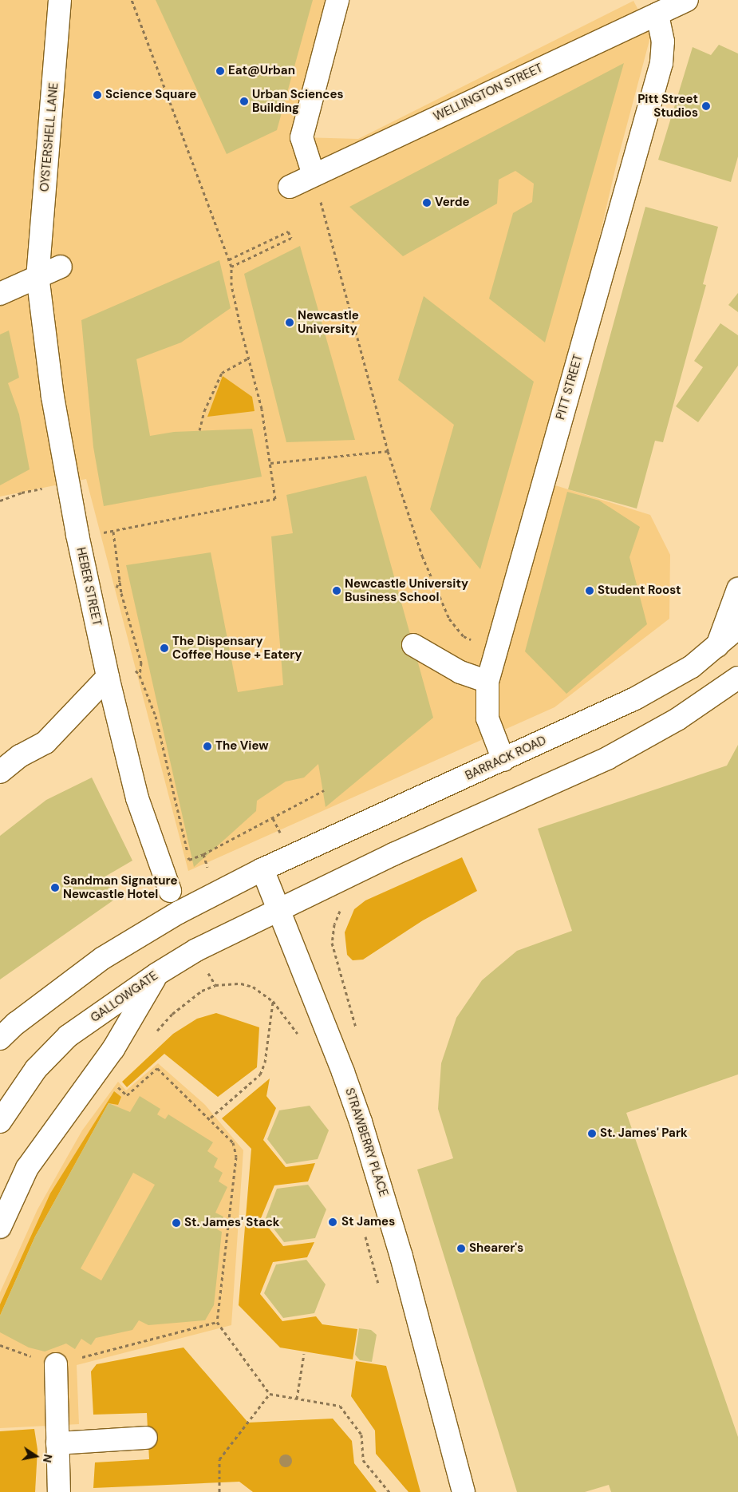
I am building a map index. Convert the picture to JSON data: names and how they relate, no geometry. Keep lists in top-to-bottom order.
{
  "streets": {
    "street": [
      "WELLINGTON STREET",
      "OYSTERSHELL LANE",
      "PITT STREET",
      "HEBER STREET",
      "BARRACK ROAD",
      "GALLOWGATE",
      "STRAWBERRY PLACE"
    ]
  },
  "crossings": [
    ["WELLINGTON STREET", "PITT STREET"],
    ["OYSTERSHELL LANE", "HEBER STREET"],
    ["PITT STREET", "BARRACK ROAD"],
    ["BARRACK ROAD", "STRAWBERRY PLACE"],
    ["GALLOWGATE", "STRAWBERRY PLACE"]
  ],
  "places": [
    "Eat@Urban",
    "Science Square",
    "Urban Sciences Building",
    "Pitt Street Studios",
    "Verde",
    "Newcastle University",
    "Newcastle University Business School",
    "Student Roost",
    "The Dispensary Coffee House + Eatery",
    "The View",
    "Sandman Signature Newcastle Hotel",
    "St. James' Park",
    "St James",
    "St. James' Stack",
    "Shearer's"
  ],
  "north": "right"
}
